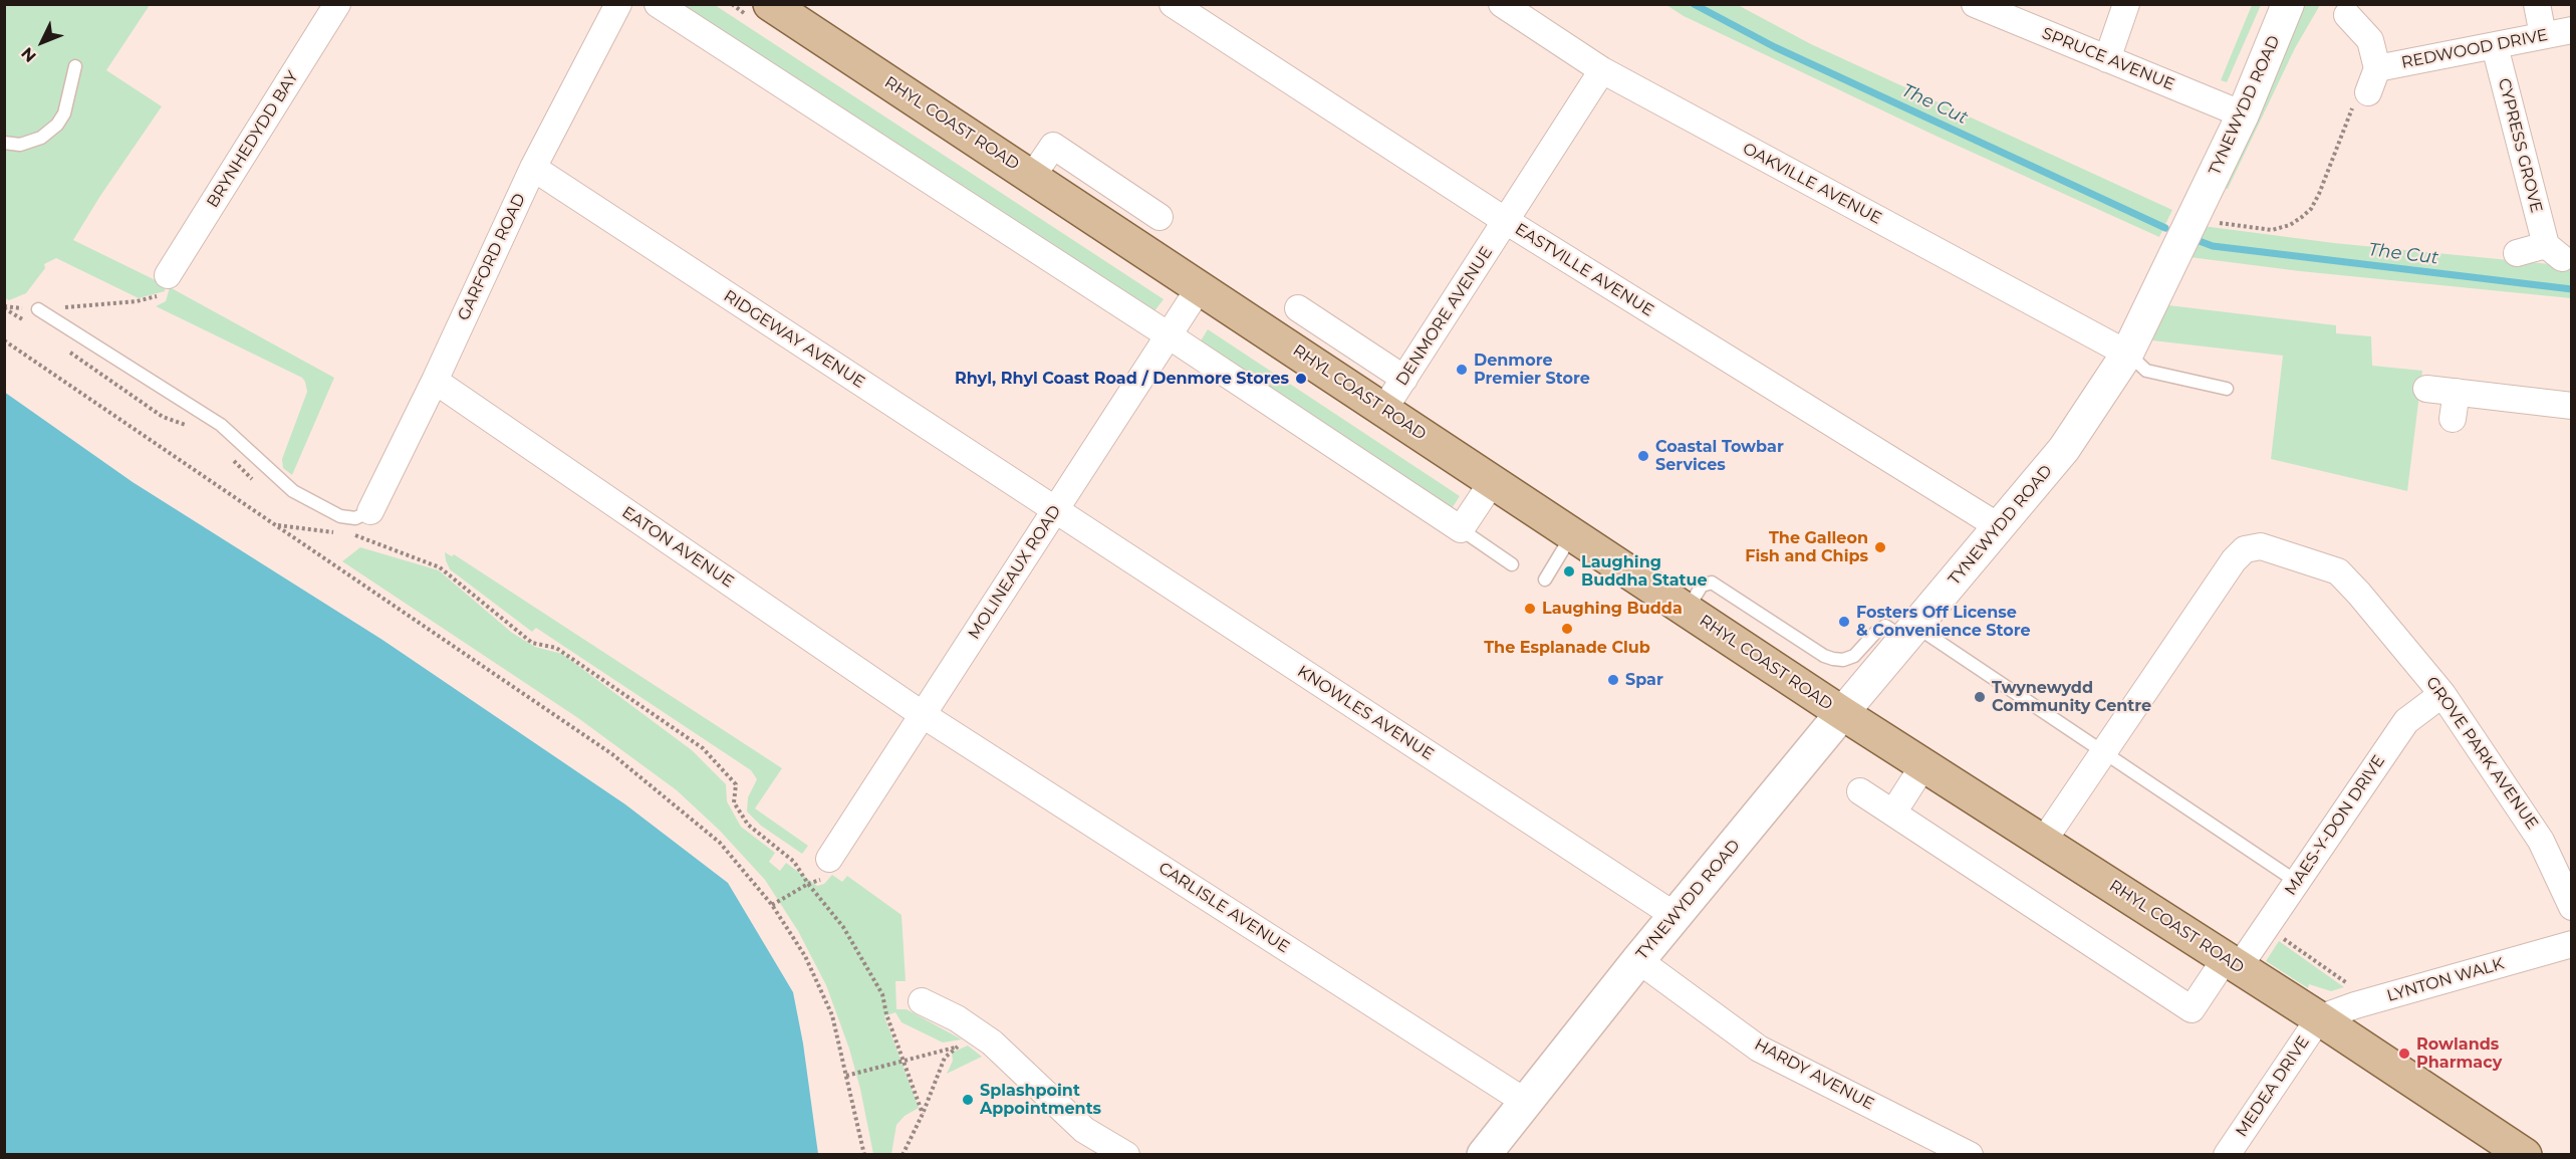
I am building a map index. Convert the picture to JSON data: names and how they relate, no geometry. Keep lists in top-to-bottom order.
{
  "streets": {
    "main road": ["TYNEWYDD ROAD", "RHYL COAST ROAD"],
    "street": [
      "REDWOOD DRIVE",
      "SPRUCE AVENUE",
      "BRYNHEDYDD BAY",
      "CYPRESS GROVE",
      "OAKVILLE AVENUE",
      "GARFORD ROAD",
      "EASTVILLE AVENUE",
      "DENMORE AVENUE",
      "RIDGEWAY AVENUE",
      "EATON AVENUE",
      "MOLINEAUX ROAD",
      "KNOWLES AVENUE",
      "GROVE PARK AVENUE",
      "MAES-Y-DON DRIVE",
      "CARLISLE AVENUE",
      "LYNTON WALK",
      "HARDY AVENUE",
      "MEDEA DRIVE"
    ]
  },
  "crossings": [
    ["REDWOOD DRIVE", "CYPRESS GROVE"],
    ["SPRUCE AVENUE", "TYNEWYDD ROAD"],
    ["TYNEWYDD ROAD", "RHYL COAST ROAD"],
    ["TYNEWYDD ROAD", "OAKVILLE AVENUE"],
    ["TYNEWYDD ROAD", "EASTVILLE AVENUE"],
    ["TYNEWYDD ROAD", "KNOWLES AVENUE"],
    ["TYNEWYDD ROAD", "CARLISLE AVENUE"],
    ["TYNEWYDD ROAD", "HARDY AVENUE"],
    ["RHYL COAST ROAD", "DENMORE AVENUE"],
    ["RHYL COAST ROAD", "MOLINEAUX ROAD"],
    ["RHYL COAST ROAD", "GROVE PARK AVENUE"],
    ["RHYL COAST ROAD", "MAES-Y-DON DRIVE"],
    ["RHYL COAST ROAD", "LYNTON WALK"],
    ["RHYL COAST ROAD", "MEDEA DRIVE"],
    ["OAKVILLE AVENUE", "DENMORE AVENUE"],
    ["GARFORD ROAD", "RIDGEWAY AVENUE"],
    ["GARFORD ROAD", "EATON AVENUE"],
    ["EASTVILLE AVENUE", "DENMORE AVENUE"],
    ["RIDGEWAY AVENUE", "MOLINEAUX ROAD"],
    ["RIDGEWAY AVENUE", "KNOWLES AVENUE"],
    ["EATON AVENUE", "MOLINEAUX ROAD"],
    ["EATON AVENUE", "CARLISLE AVENUE"],
    ["MOLINEAUX ROAD", "KNOWLES AVENUE"],
    ["MOLINEAUX ROAD", "CARLISLE AVENUE"],
    ["GROVE PARK AVENUE", "MAES-Y-DON DRIVE"],
    ["LYNTON WALK", "MEDEA DRIVE"]
  ],
  "water": ["The Cut"],
  "places": [
    "Denmore Premier Store",
    "Rhyl, Rhyl Coast Road / Denmore Stores",
    "Coastal Towbar Services",
    "The Galleon Fish and Chips",
    "Laughing Buddha Statue",
    "Laughing Budda",
    "Fosters Off License & Convenience Store",
    "The Esplanade Club",
    "Spar",
    "Twynewydd Community Centre",
    "Rowlands Pharmacy",
    "Splashpoint Appointments"
  ],
  "north": "bottom left"
}
